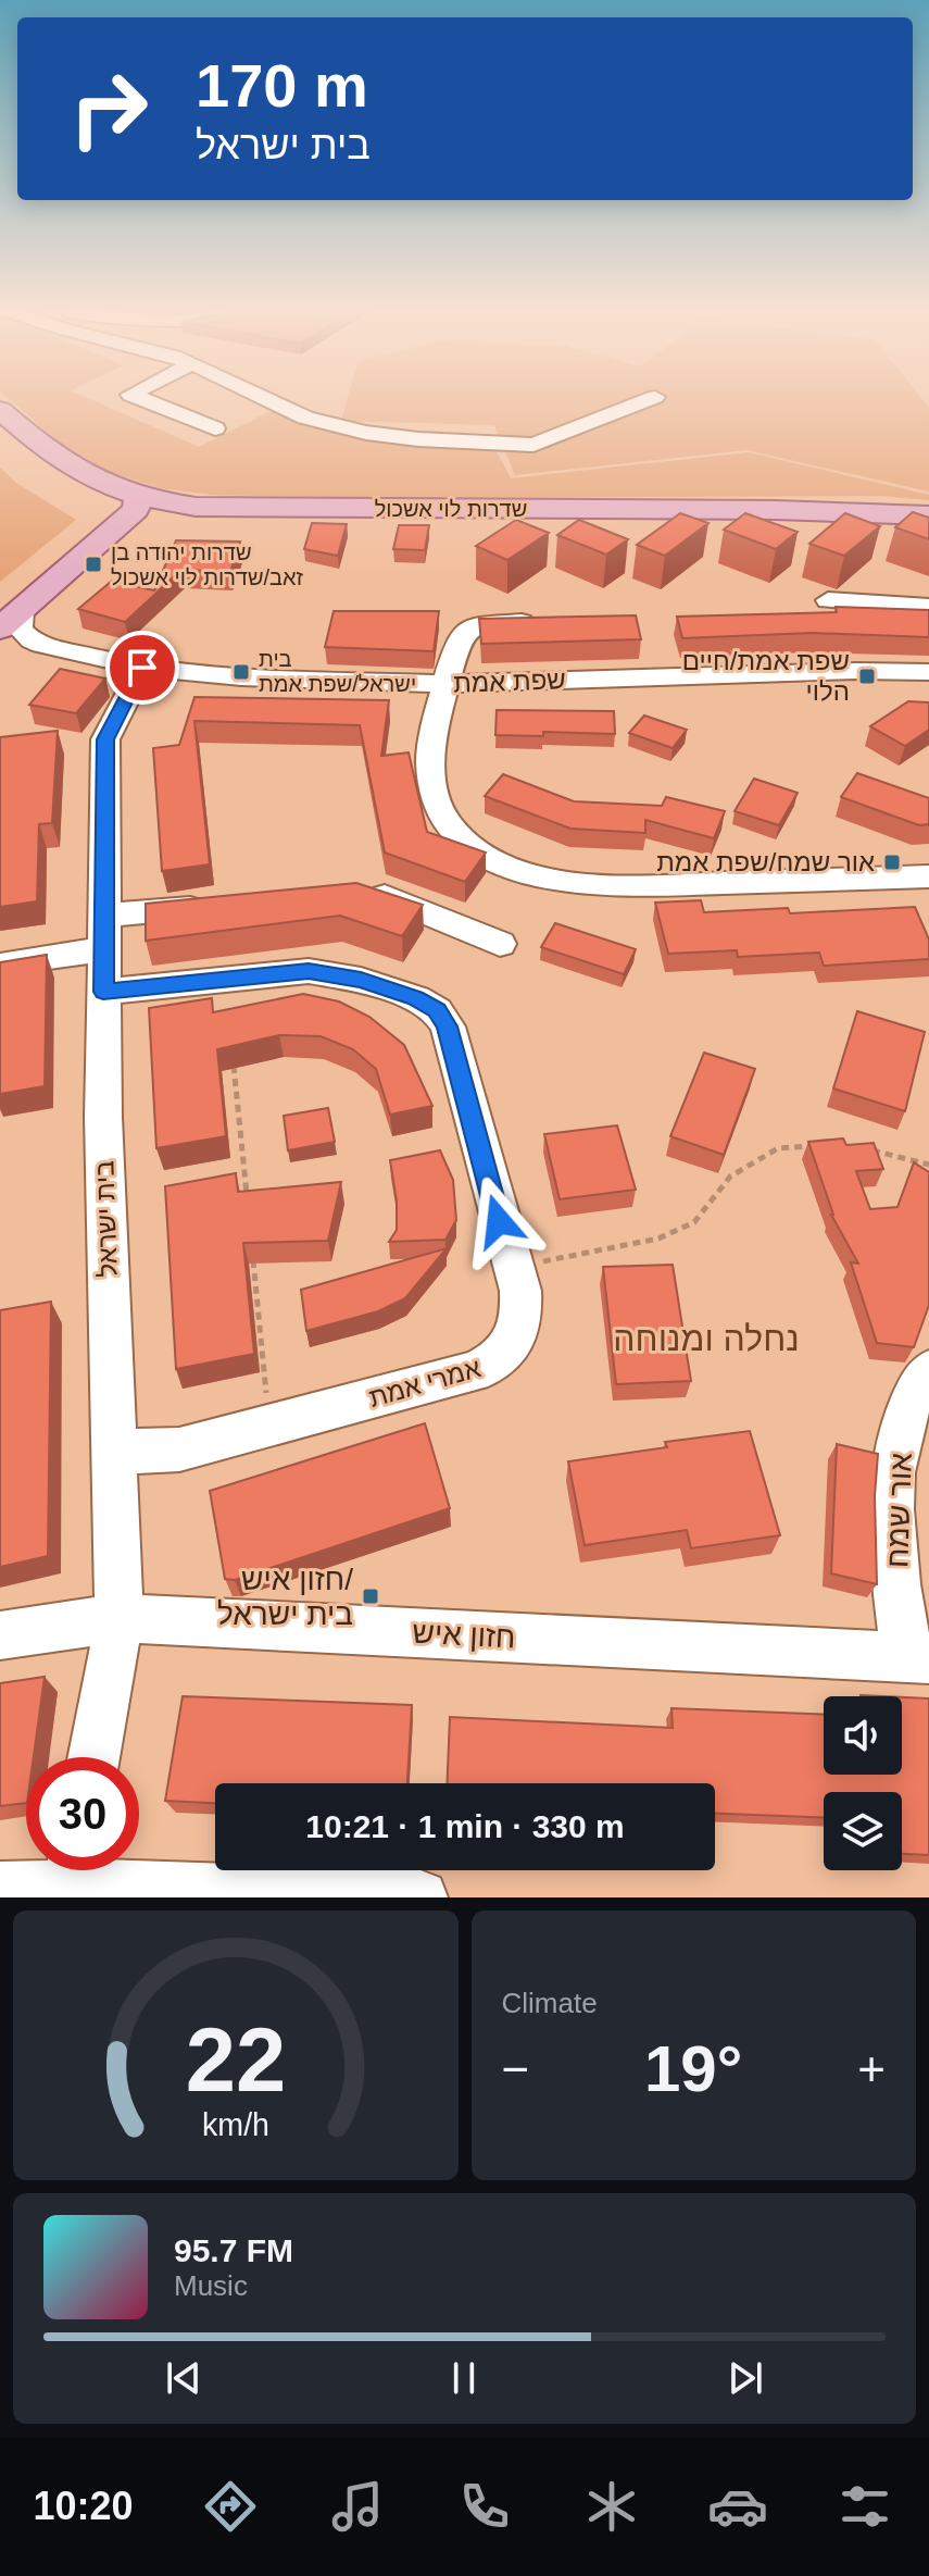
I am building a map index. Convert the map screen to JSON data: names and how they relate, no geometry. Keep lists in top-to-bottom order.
{
  "streets": {
    "main road": ["שדרות לוי אשכול"],
    "street": [
      "שפת אמת",
      "בית ישראל",
      "אמרי אמת",
      "אור שמח",
      "חזון איש"
    ]
  },
  "crossings": [
    ["שפת אמת", "בית ישראל"],
    ["בית ישראל", "אמרי אמת"],
    ["בית ישראל", "חזון איש"],
    ["אור שמח", "חזון איש"]
  ],
  "districts": ["נחלה ומנוחה"],
  "places": {
    "transit": [
      "שדרות יהודה בן זאב/שדרות לוי אשכול",
      "בית ישראל/שפת אמת",
      "שפת אמת/חיים הלוי",
      "אור שמח/שפת אמת",
      "חזון איש/ בית ישראל"
    ]
  },
  "page": {
    "turn": ["170 m", "בית ישראל"],
    "limit": "30",
    "trip": "10:21 · 1 min · 330 m",
    "tile": "Climate",
    "heat": ["−", "19°", "+"],
    "song": ["95.7 FM", "Music"],
    "tabs": "10:20",
    "gauge": ["22", "km/h"]
  }
}
